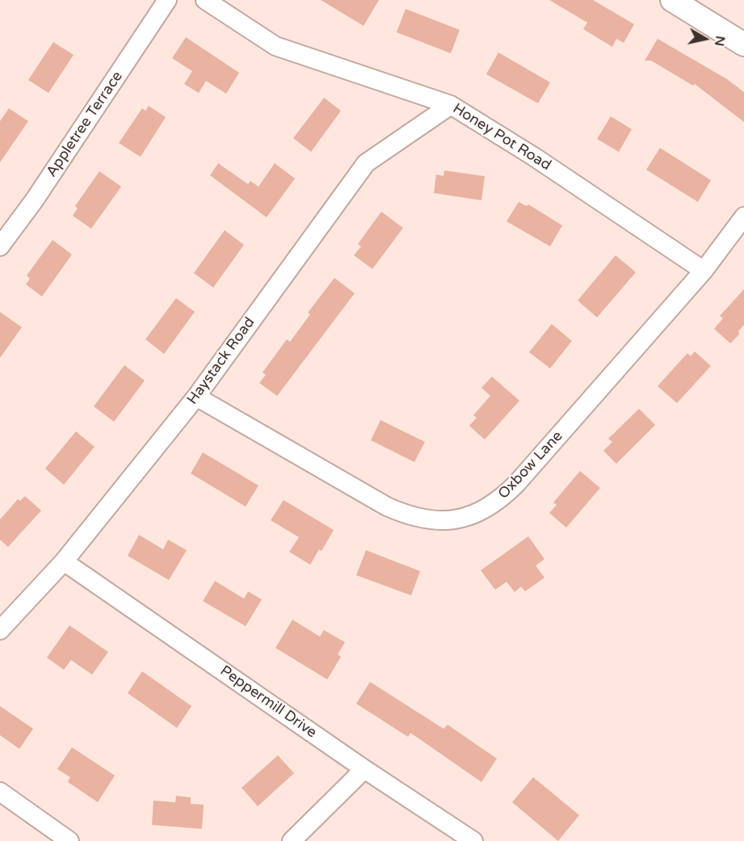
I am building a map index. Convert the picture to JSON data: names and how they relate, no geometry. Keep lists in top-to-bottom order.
{
  "streets": {
    "street": [
      "Appletree Terrace",
      "Honey Pot Road",
      "Haystack Road",
      "Oxbow Lane",
      "Peppermill Drive"
    ]
  },
  "crossings": [
    ["Honey Pot Road", "Haystack Road"],
    ["Honey Pot Road", "Oxbow Lane"],
    ["Haystack Road", "Oxbow Lane"],
    ["Haystack Road", "Peppermill Drive"]
  ],
  "north": "right"
}
